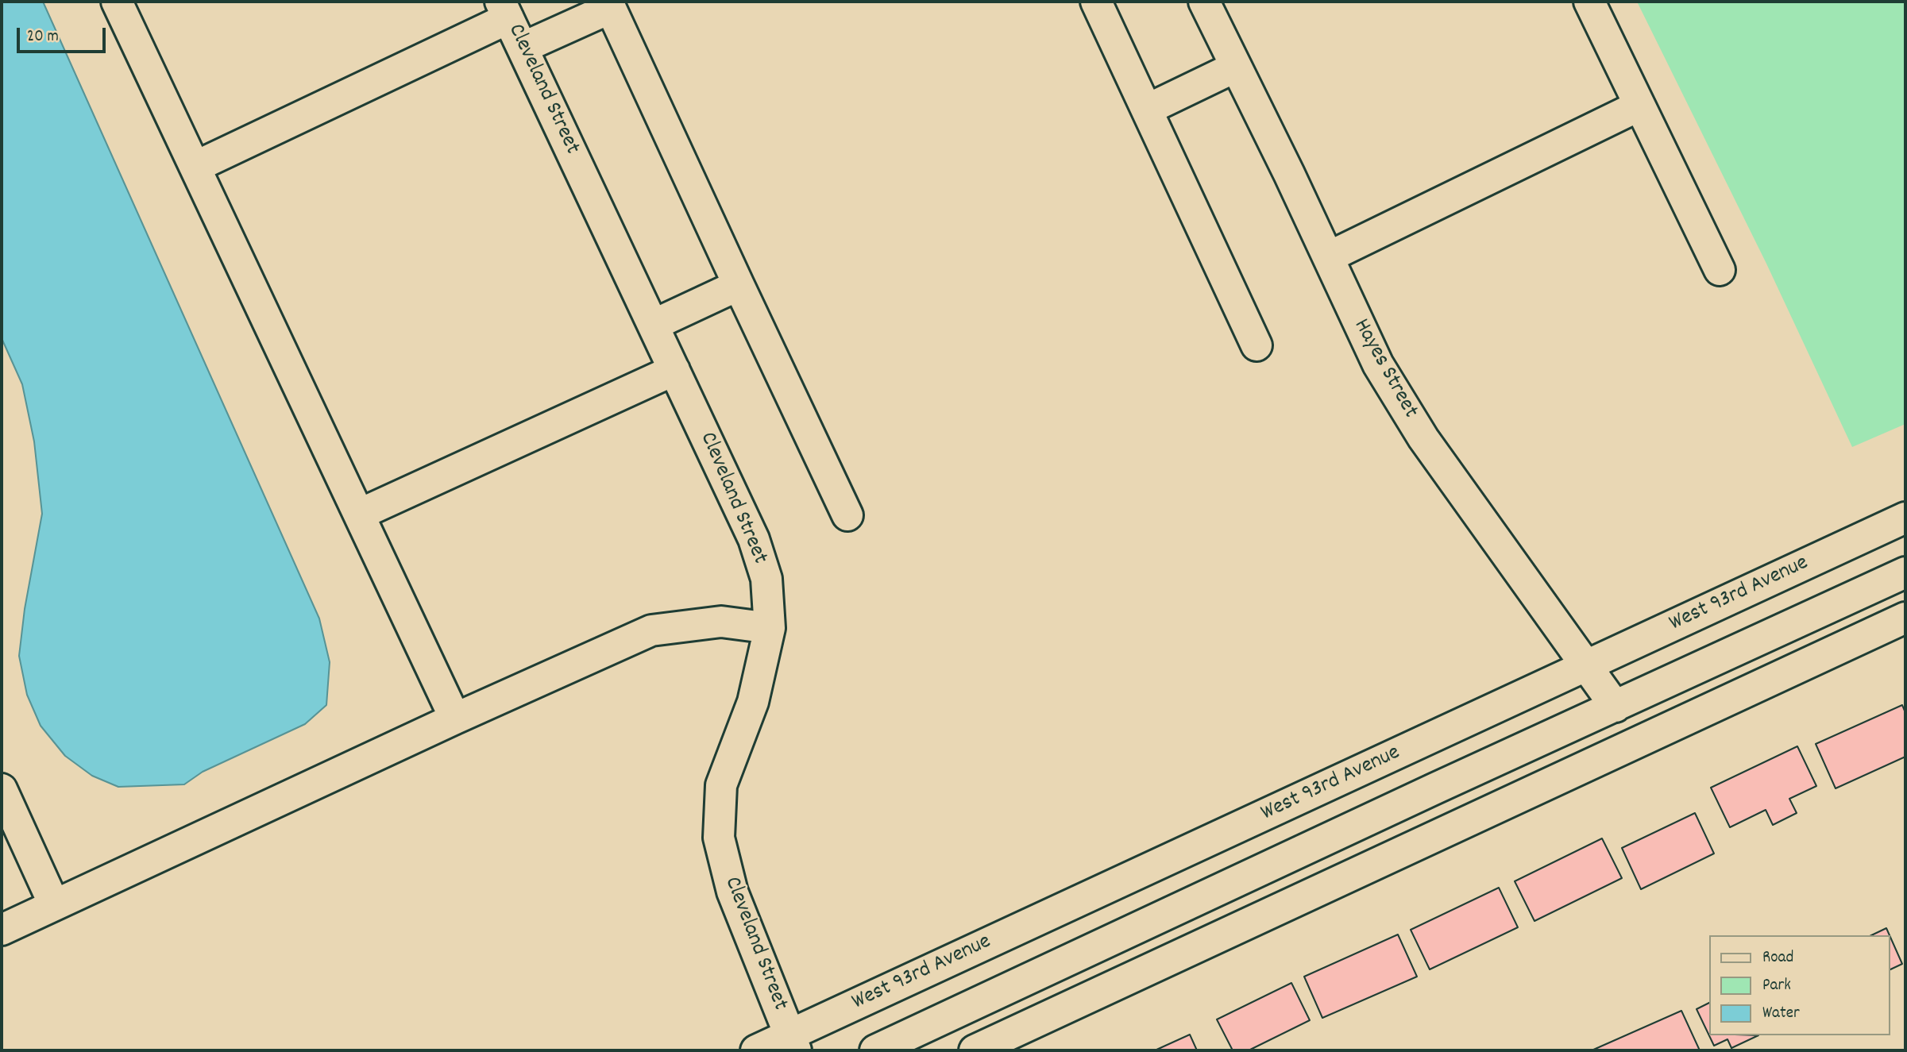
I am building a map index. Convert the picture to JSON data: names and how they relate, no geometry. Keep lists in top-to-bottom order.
{
  "streets": {
    "street": ["Cleveland Street", "Hayes Street", "West 93rd Avenue"]
  },
  "crossings": [
    ["Cleveland Street", "West 93rd Avenue"],
    ["Hayes Street", "West 93rd Avenue"]
  ],
  "legend": ["Road", "Park", "Water"],
  "scale_bar": "20 m"
}
